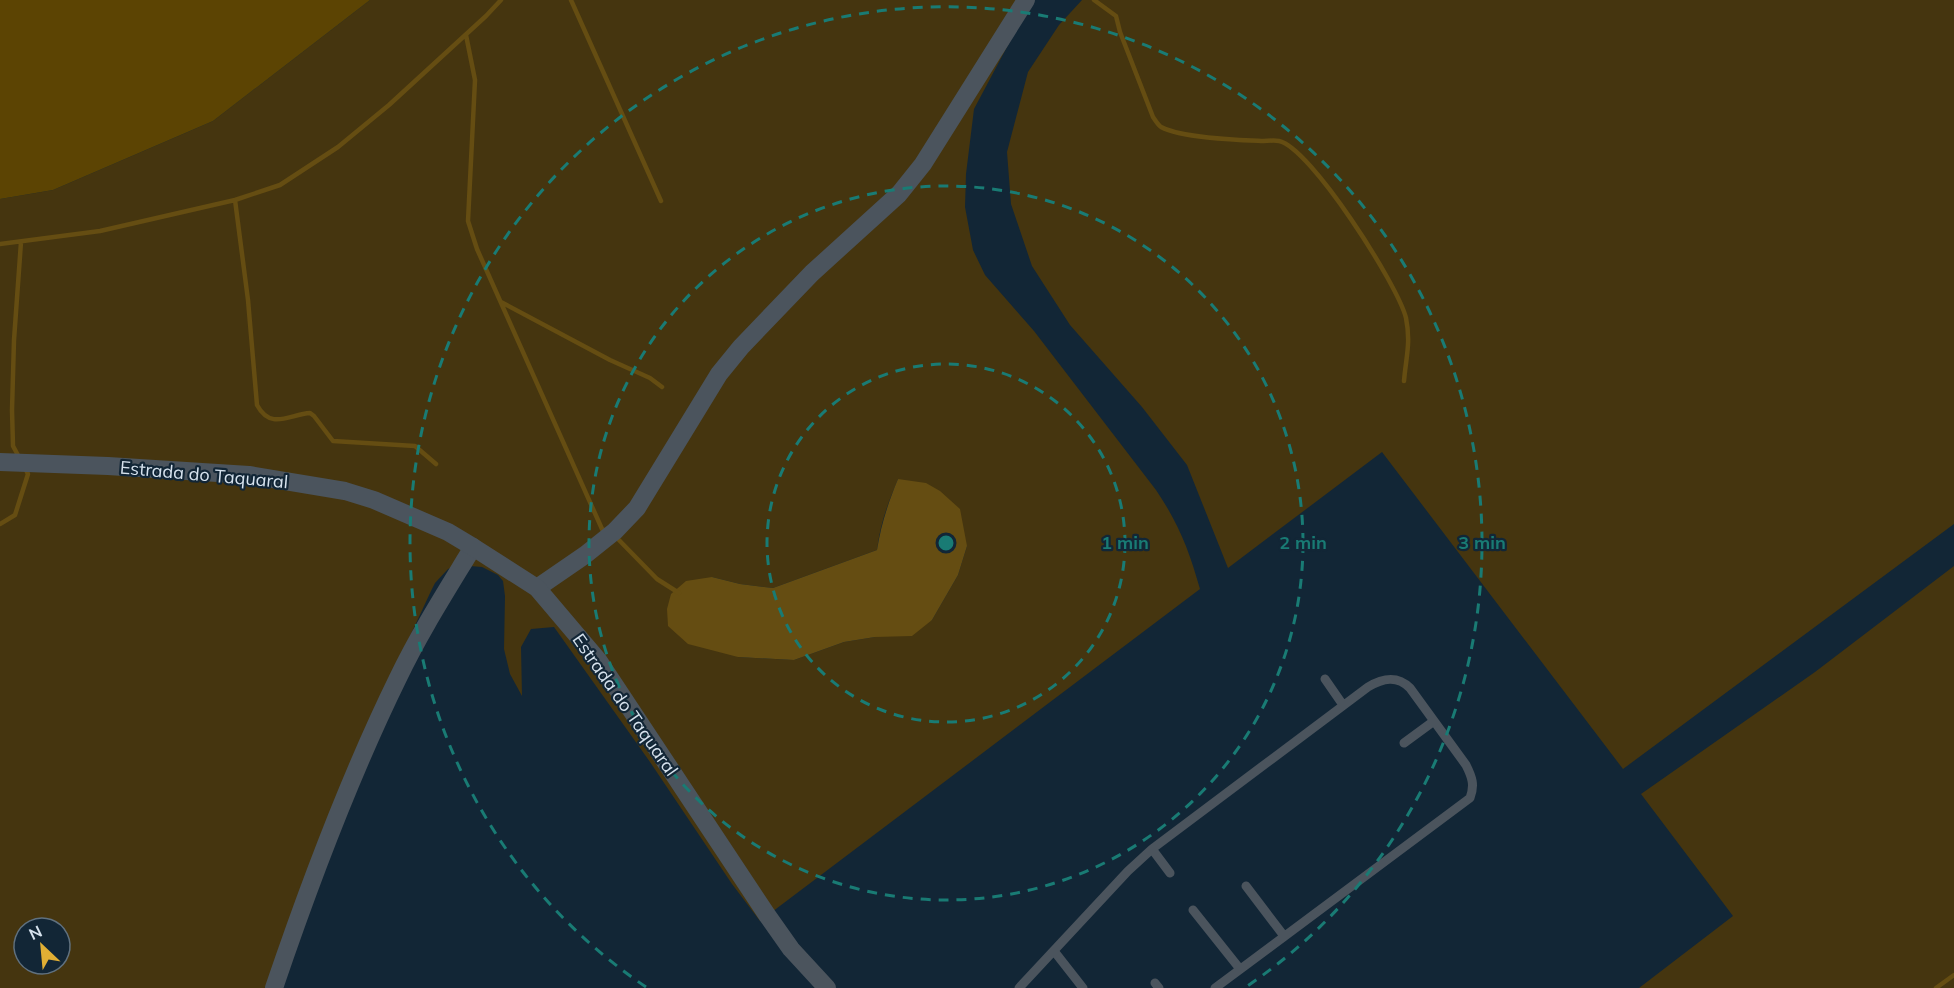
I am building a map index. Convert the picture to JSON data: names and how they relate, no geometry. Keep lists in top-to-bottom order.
{
  "streets": {
    "street": ["Estrada do Taquaral"]
  },
  "north": "top left",
  "rings": ["1 min", "2 min", "3 min"]
}
